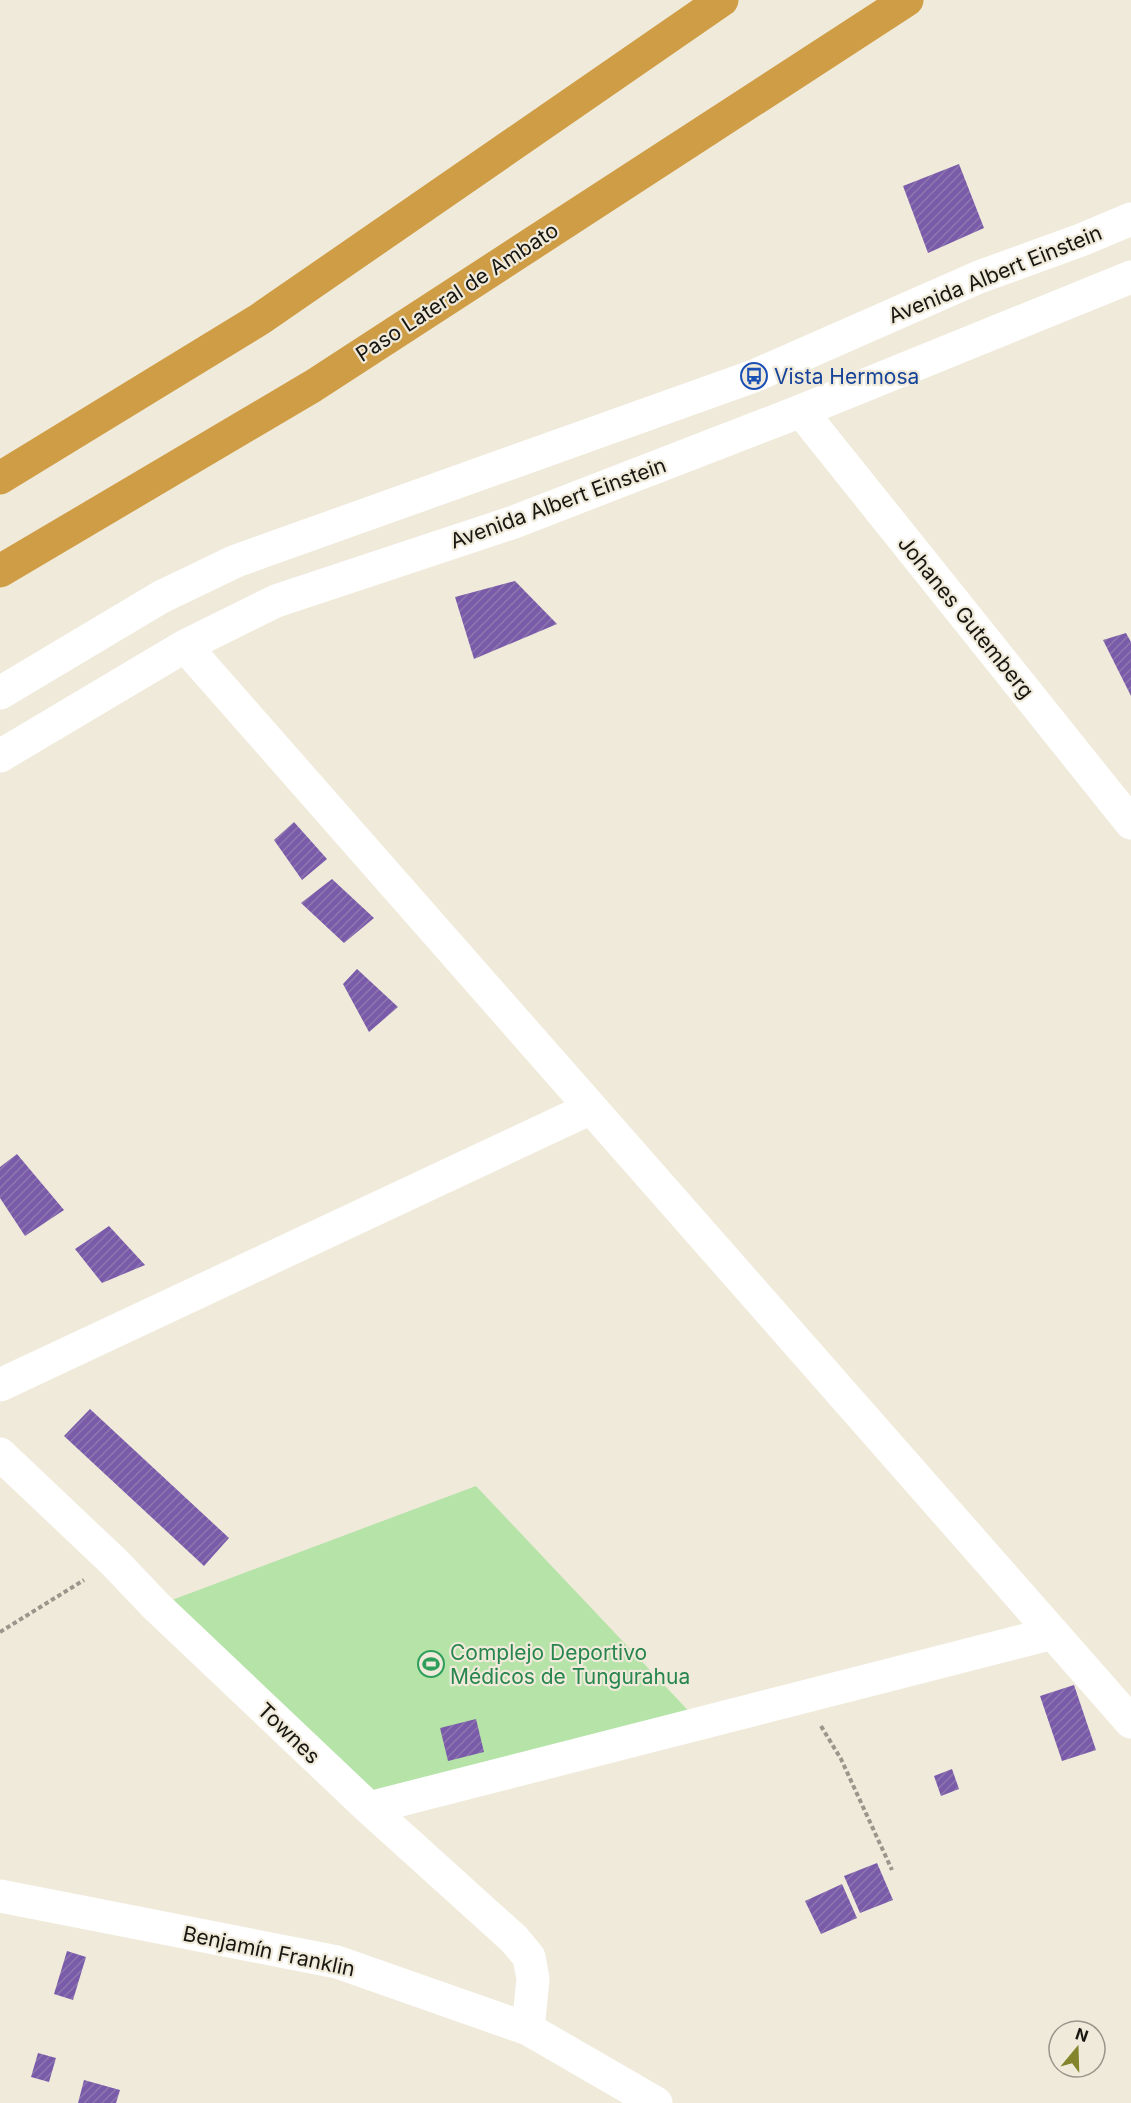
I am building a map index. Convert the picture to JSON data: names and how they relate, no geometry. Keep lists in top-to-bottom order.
{
  "streets": {
    "highway": ["Paso Lateral de Ambato"],
    "street": [
      "Avenida Albert Einstein",
      "Johanes Gutemberg",
      "Townes",
      "Benjamín Franklin"
    ]
  },
  "crossings": [
    ["Avenida Albert Einstein", "Johanes Gutemberg"],
    ["Townes", "Benjamín Franklin"]
  ],
  "places": {
    "bus stop": ["Vista Hermosa"],
    "sports": ["Complejo Deportivo Médicos de Tungurahua"]
  },
  "north": "top"
}
